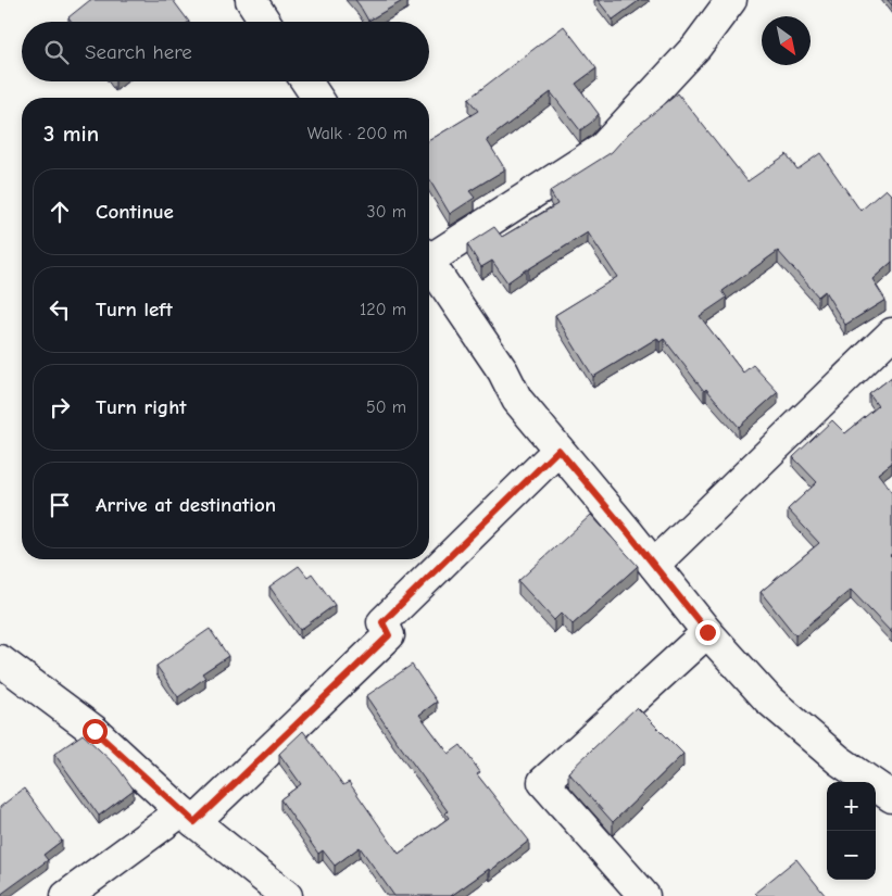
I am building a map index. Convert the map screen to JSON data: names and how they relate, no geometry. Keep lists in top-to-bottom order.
{
  "north": "bottom right",
  "page": {
    "search": "Search here",
    "heading": ["3 min", "Walk · 200 m"],
    "list": [
      ["Continue", "30 m"],
      ["Turn left", "120 m"],
      ["Turn right", "50 m"],
      "Arrive at destination"
    ],
    "map_buttons": ["+", "−"]
  }
}
